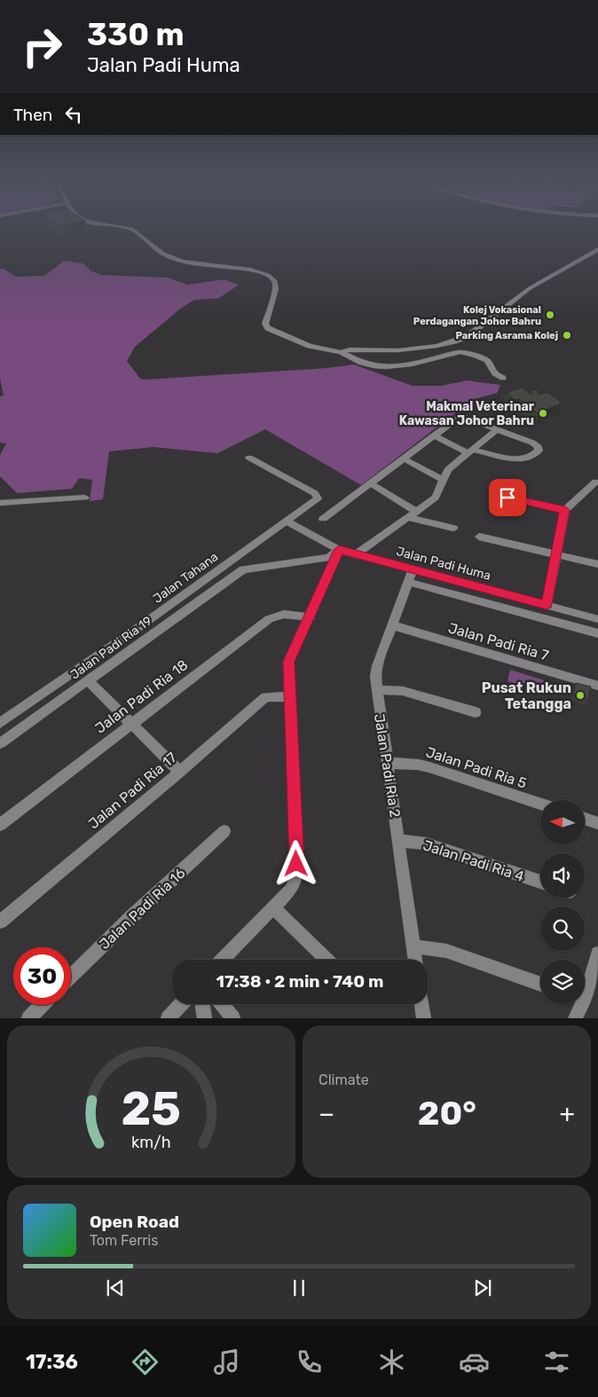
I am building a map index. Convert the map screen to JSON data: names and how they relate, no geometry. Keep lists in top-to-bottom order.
{
  "streets": {
    "street": [
      "Jalan Padi Huma",
      "Jalan Tahana",
      "Jalan Padi Ria 7",
      "Jalan Padi Ria 19",
      "Jalan Padi Ria 18",
      "Jalan Padi Ria 2",
      "Jalan Padi Ria 5",
      "Jalan Padi Ria 17",
      "Jalan Padi Ria 4",
      "Jalan Padi Ria 16"
    ]
  },
  "crossings": [
    ["Jalan Padi Huma", "Jalan Tahana"],
    ["Jalan Padi Huma", "Jalan Padi Ria 19"],
    ["Jalan Padi Huma", "Jalan Padi Ria 2"],
    ["Jalan Padi Ria 7", "Jalan Padi Ria 2"],
    ["Jalan Padi Ria 2", "Jalan Padi Ria 5"],
    ["Jalan Padi Ria 2", "Jalan Padi Ria 4"]
  ],
  "places": [
    "Kolej Vokasional Perdagangan Johor Bahru",
    "Parking Asrama Kolej",
    "Makmal Veterinar Kawasan Johor Bahru",
    "Pusat Rukun Tetangga"
  ],
  "north": "left",
  "page": {
    "turn": ["330 m", "Jalan Padi Huma"],
    "then": "Then",
    "limit": "30",
    "trip": "17:38 · 2 min · 740 m",
    "tile": "Climate",
    "heat": ["−", "20°", "+"],
    "song": ["Open Road", "Tom Ferris"],
    "tabs": "17:36",
    "gauge": ["25", "km/h"]
  }
}
